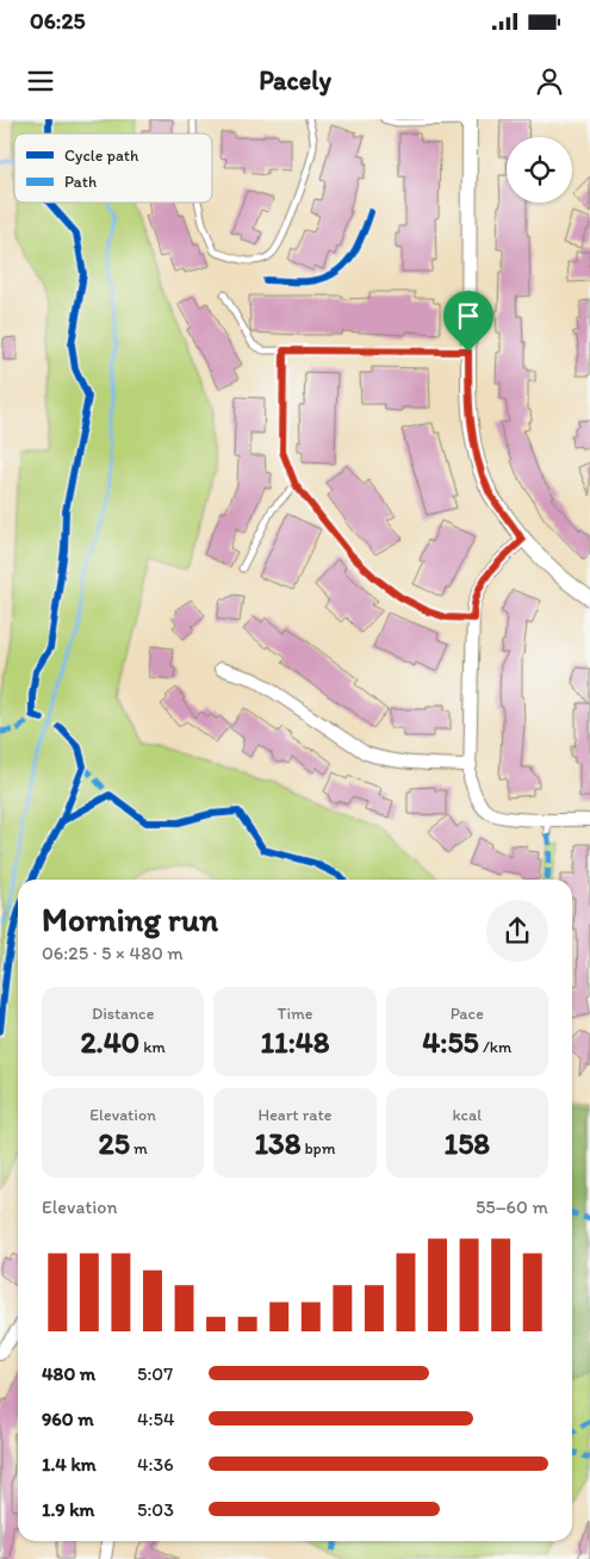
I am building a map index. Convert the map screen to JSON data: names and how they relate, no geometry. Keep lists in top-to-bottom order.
{
  "legend": ["Cycle path", "Path"],
  "page": {
    "status": "06:25",
    "header": "Pacely",
    "heading": ["Morning run", "06:25 · 5 × 480 m"],
    "stats": [
      ["Distance", "2.40 km"],
      ["Time", "11:48"],
      ["Pace", "4:55 /km"],
      ["Elevation", "25 m"],
      ["Heart rate", "138 bpm"],
      ["kcal", "158"]
    ],
    "chart": ["Elevation", "55–60 m"],
    "list": [
      {
        "name": "480 m",
        "note": "5:07"
      },
      {
        "name": "960 m",
        "note": "4:54"
      },
      {
        "name": "1.4 km",
        "note": "4:36"
      },
      {
        "name": "1.9 km",
        "note": "5:03"
      }
    ]
  }
}
